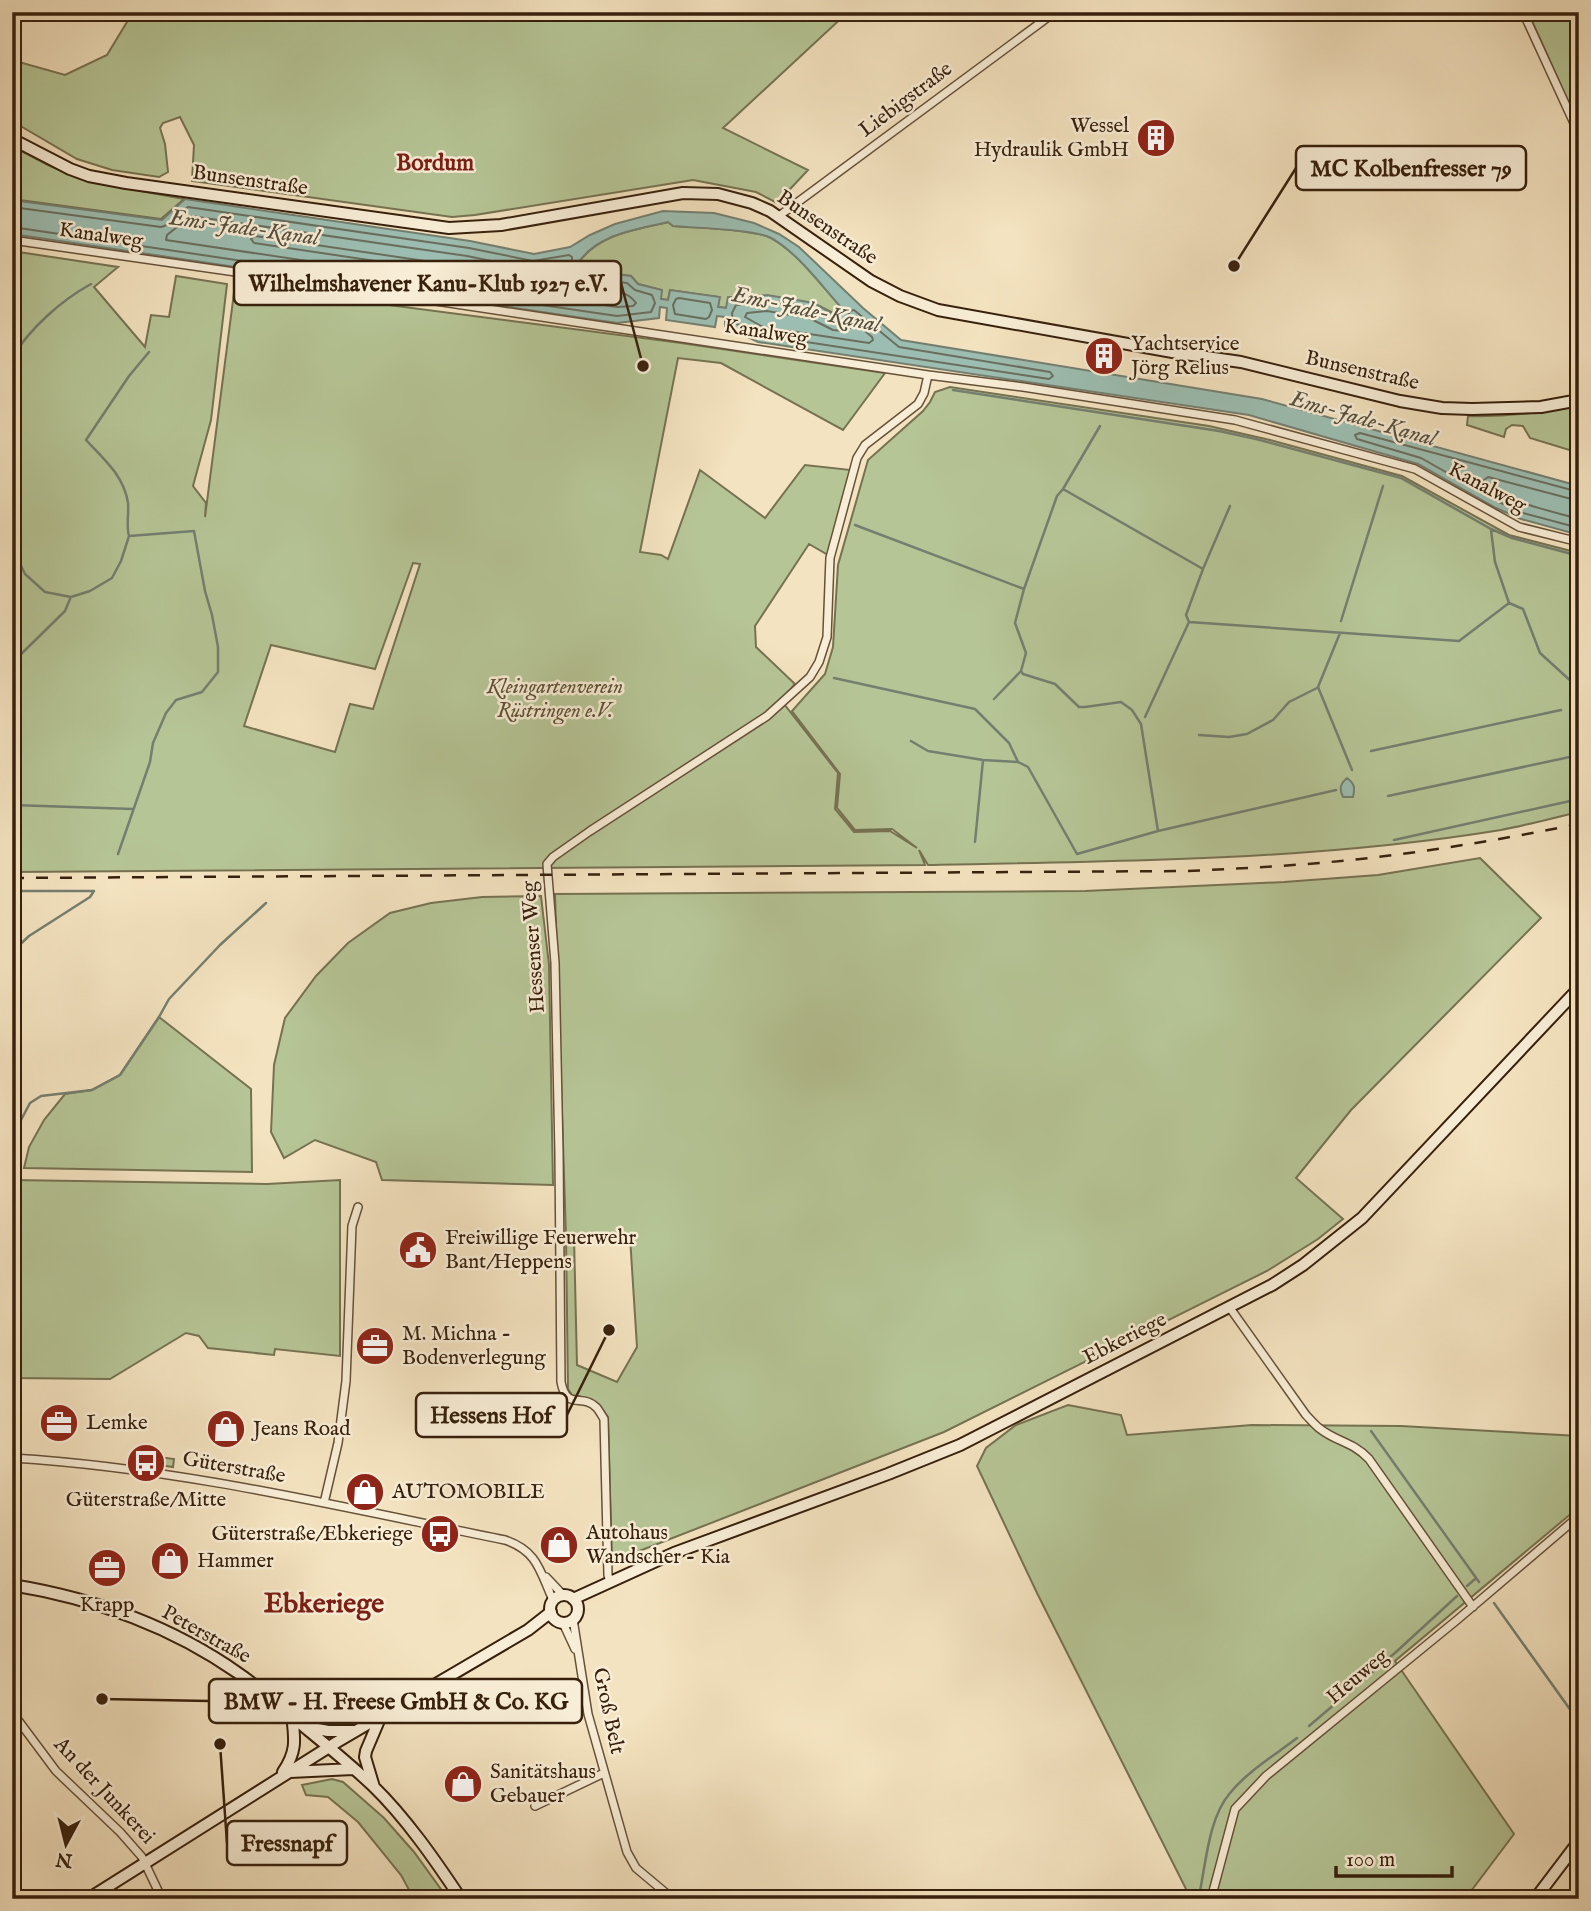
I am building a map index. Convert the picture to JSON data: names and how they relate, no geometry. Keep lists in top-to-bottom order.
{
  "streets": {
    "street": [
      "Liebigstraße",
      "Bunsenstraße",
      "Kanalweg",
      "Hessenser Weg",
      "Ebkeriege",
      "Güterstraße",
      "Peterstraße",
      "Heuweg",
      "Groß Belt",
      "An der Junkerei"
    ]
  },
  "crossings": [
    ["Liebigstraße", "Bunsenstraße"],
    ["Kanalweg", "Hessenser Weg"],
    ["Hessenser Weg", "Ebkeriege"],
    ["Ebkeriege", "Güterstraße"]
  ],
  "districts": ["Bordum", "Ebkeriege"],
  "water": ["Ems-Jade-Kanal"],
  "parks": ["Kleingartenverein Rüstringen e.V."],
  "places": {
    "building": ["Wessel Hydraulik GmbH", "Yachtservice Jörg Relius"],
    "other": [
      "MC Kolbenfresser 79",
      "Wilhelmshavener Kanu-Klub 1927 e.V.",
      "Hessens Hof",
      "BMW - H. Freese GmbH & Co. KG",
      "Fressnapf"
    ],
    "public building": ["Freiwillige Feuerwehr Bant/Heppens"],
    "office": ["M. Michna - Bodenverlegung", "Lemke", "Krapp"],
    "shop": [
      "Jeans Road",
      "AUTOMOBILE",
      "Autohaus Wandscher - Kia",
      "Hammer",
      "Sanitätshaus Gebauer"
    ],
    "bus stop": ["Güterstraße/Mitte", "Güterstraße/Ebkeriege"]
  },
  "scale_bar": "100 m",
  "north": "bottom"
}
